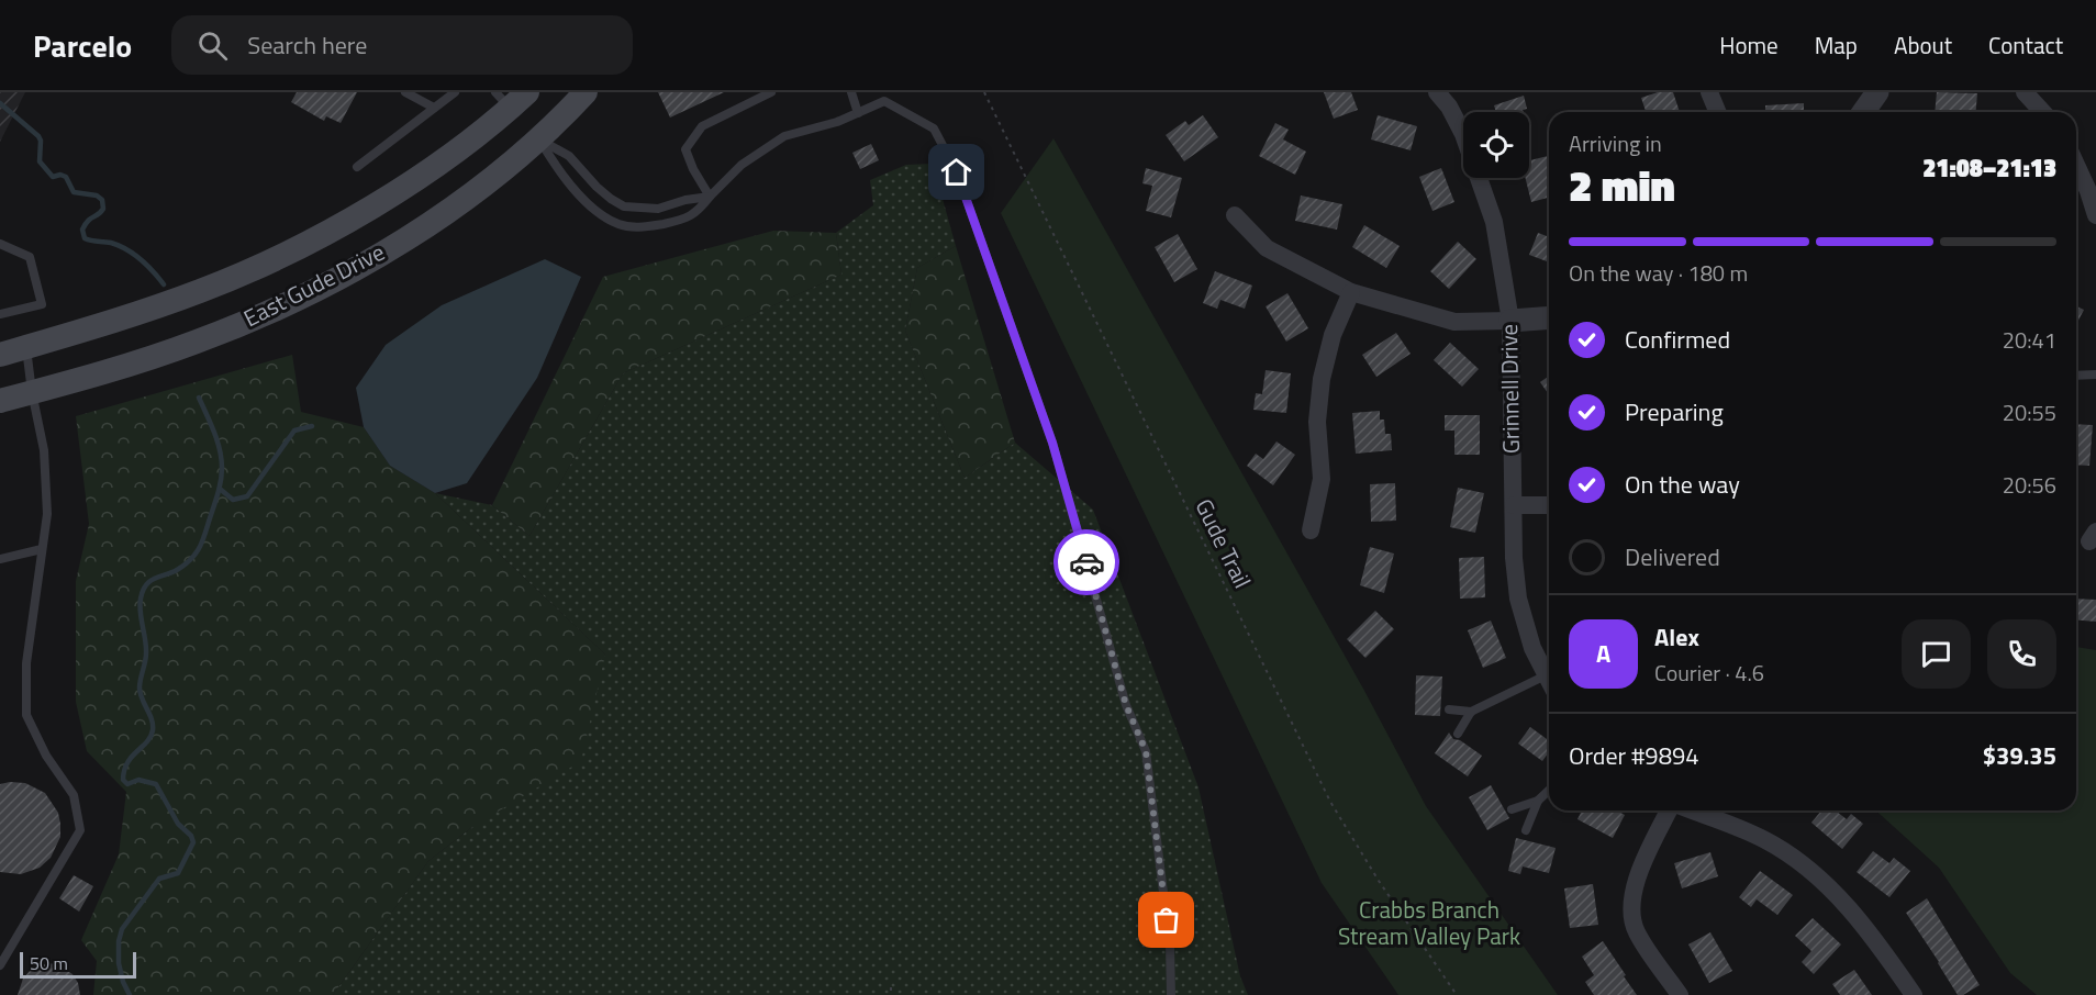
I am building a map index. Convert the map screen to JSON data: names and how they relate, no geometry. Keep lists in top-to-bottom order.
{
  "streets": {
    "main road": ["East Gude Drive"],
    "street": ["Grinnell Drive"],
    "path": ["Gude Trail"]
  },
  "parks": ["Crabbs Branch Stream Valley Park"],
  "scale_bar": "50 m",
  "page": {
    "header": "Parcelo",
    "search": "Search here",
    "nav": [
      "Home",
      "Map",
      "About",
      "Contact"
    ],
    "heading": ["2 min", "Arriving in", "21:08–21:13"],
    "panel": [
      "Alex",
      "Courier · 4.6",
      "Order #9894",
      "$39.35"
    ],
    "bar": "On the way · 180 m",
    "list": [
      ["Confirmed", "20:41"],
      ["Preparing", "20:55"],
      ["On the way", "20:56"],
      "Delivered"
    ],
    "round": "A",
    "scale": "50 m"
  }
}
